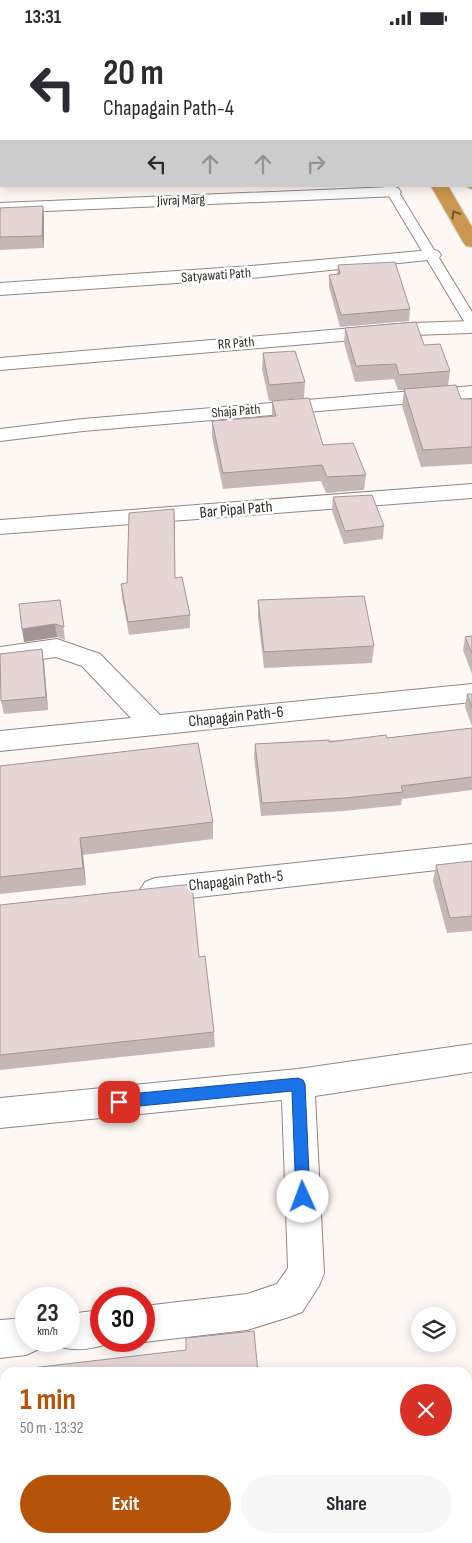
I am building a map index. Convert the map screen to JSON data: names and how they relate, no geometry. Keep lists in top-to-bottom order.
{
  "streets": {
    "street": [
      "Jivraj Marg",
      "Satyawati Path",
      "RR Path",
      "Shaja Path",
      "Bar Pipal Path",
      "Chapagain Path-6",
      "Chapagain Path-5"
    ]
  },
  "page": {
    "status": "13:31",
    "turn": ["20 m", "Chapagain Path-4"],
    "speed": "23 km/h",
    "limit": "30",
    "heading": ["1 min", "50 m · 13:32"],
    "buttons": ["Exit", "Share"]
  }
}
